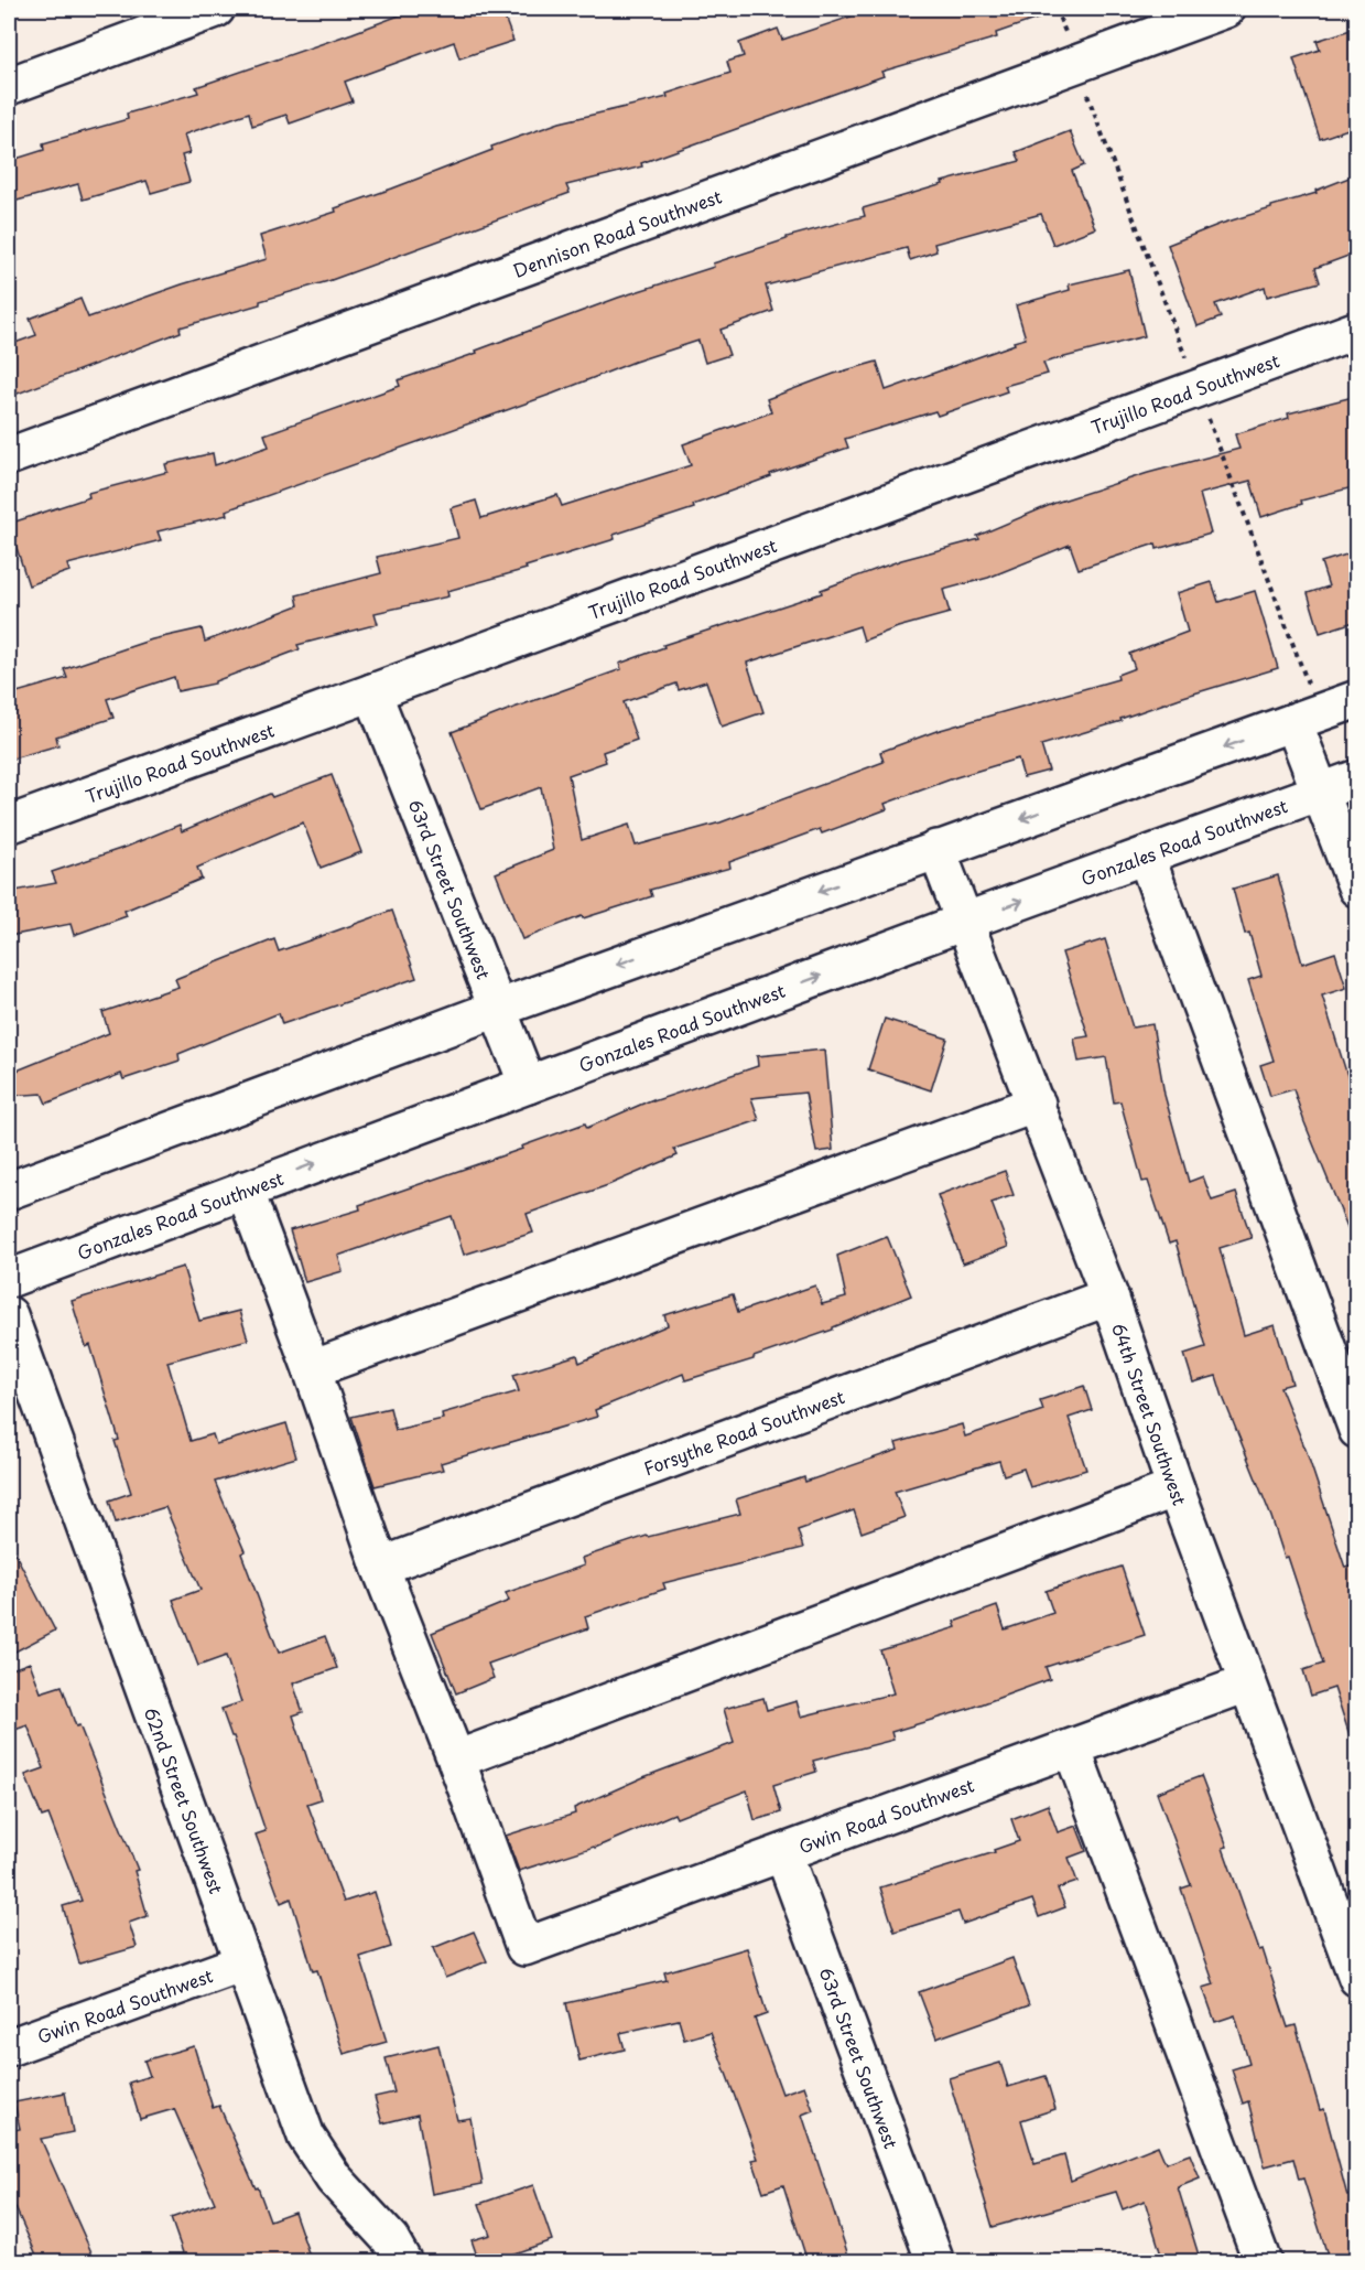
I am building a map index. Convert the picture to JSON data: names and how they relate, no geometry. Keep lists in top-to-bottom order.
{
  "streets": {
    "street": [
      "Dennison Road Southwest",
      "Trujillo Road Southwest",
      "Gonzales Road Southwest",
      "63rd Street Southwest",
      "64th Street Southwest",
      "Forsythe Road Southwest",
      "62nd Street Southwest",
      "Gwin Road Southwest"
    ]
  },
  "crossings": [
    ["Trujillo Road Southwest", "63rd Street Southwest"],
    ["Gonzales Road Southwest", "63rd Street Southwest"],
    ["Gonzales Road Southwest", "64th Street Southwest"],
    ["63rd Street Southwest", "Gwin Road Southwest"],
    ["64th Street Southwest", "Forsythe Road Southwest"],
    ["64th Street Southwest", "Gwin Road Southwest"],
    ["62nd Street Southwest", "Gwin Road Southwest"]
  ]
}
